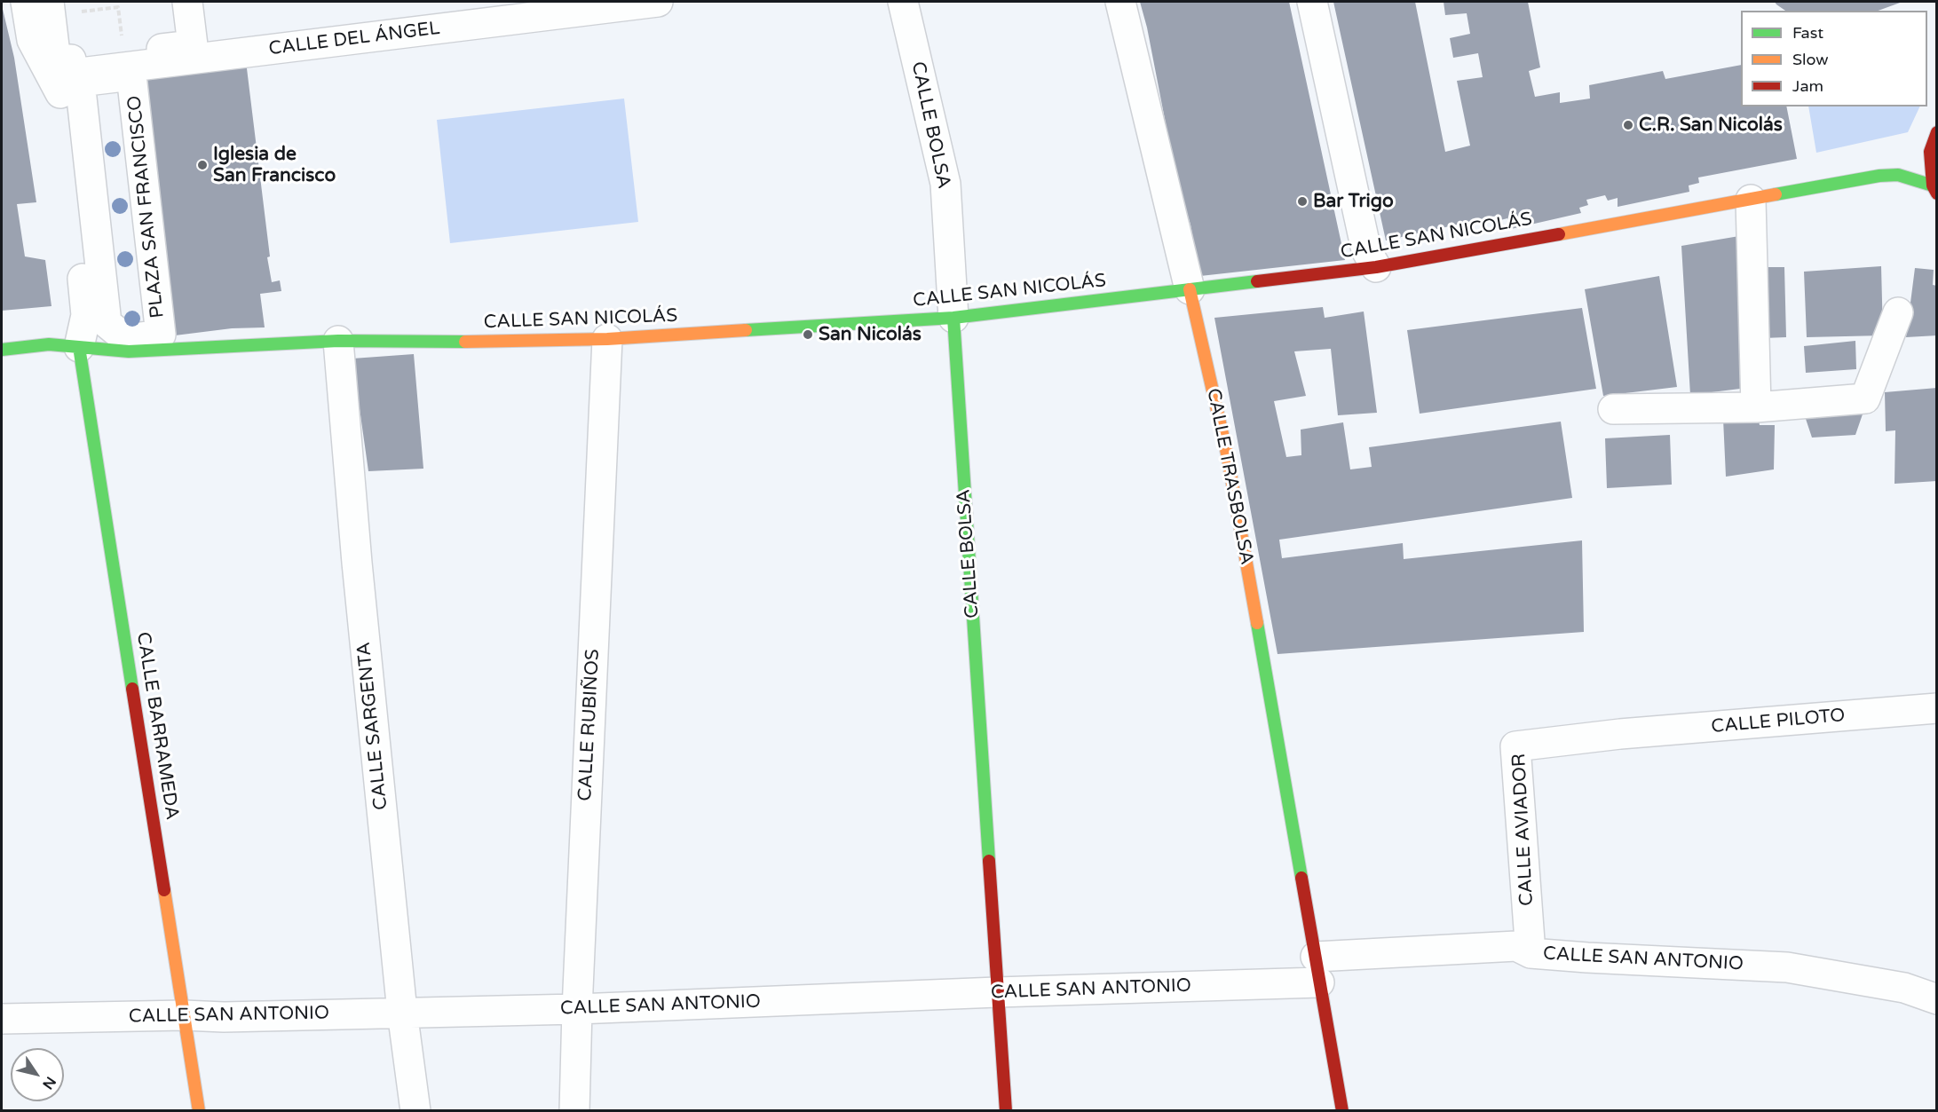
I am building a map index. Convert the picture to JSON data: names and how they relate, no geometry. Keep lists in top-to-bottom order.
{
  "streets": {
    "street": [
      "CALLE DEL ÁNGEL",
      "CALLE BOLSA",
      "PLAZA SAN FRANCISCO",
      "CALLE SAN NICOLÁS",
      "CALLE TRASBOLSA",
      "CALLE PILOTO",
      "CALLE RUBIÑOS",
      "CALLE BARRAMEDA",
      "CALLE SARGENTA",
      "CALLE AVIADOR",
      "CALLE SAN ANTONIO"
    ]
  },
  "crossings": [
    ["CALLE BOLSA", "CALLE SAN NICOLÁS"],
    ["CALLE BOLSA", "CALLE SAN ANTONIO"],
    ["CALLE SAN NICOLÁS", "CALLE TRASBOLSA"],
    ["CALLE SAN NICOLÁS", "CALLE RUBIÑOS"],
    ["CALLE SAN NICOLÁS", "CALLE BARRAMEDA"],
    ["CALLE SAN NICOLÁS", "CALLE SARGENTA"],
    ["CALLE TRASBOLSA", "CALLE SAN ANTONIO"],
    ["CALLE PILOTO", "CALLE AVIADOR"],
    ["CALLE RUBIÑOS", "CALLE SAN ANTONIO"],
    ["CALLE BARRAMEDA", "CALLE SAN ANTONIO"],
    ["CALLE SARGENTA", "CALLE SAN ANTONIO"],
    ["CALLE AVIADOR", "CALLE SAN ANTONIO"]
  ],
  "places": [
    "C.R. San Nicolás",
    "Iglesia de San Francisco",
    "Bar Trigo",
    "San Nicolás"
  ],
  "legend": ["Fast", "Slow", "Jam"],
  "north": "bottom right"
}
